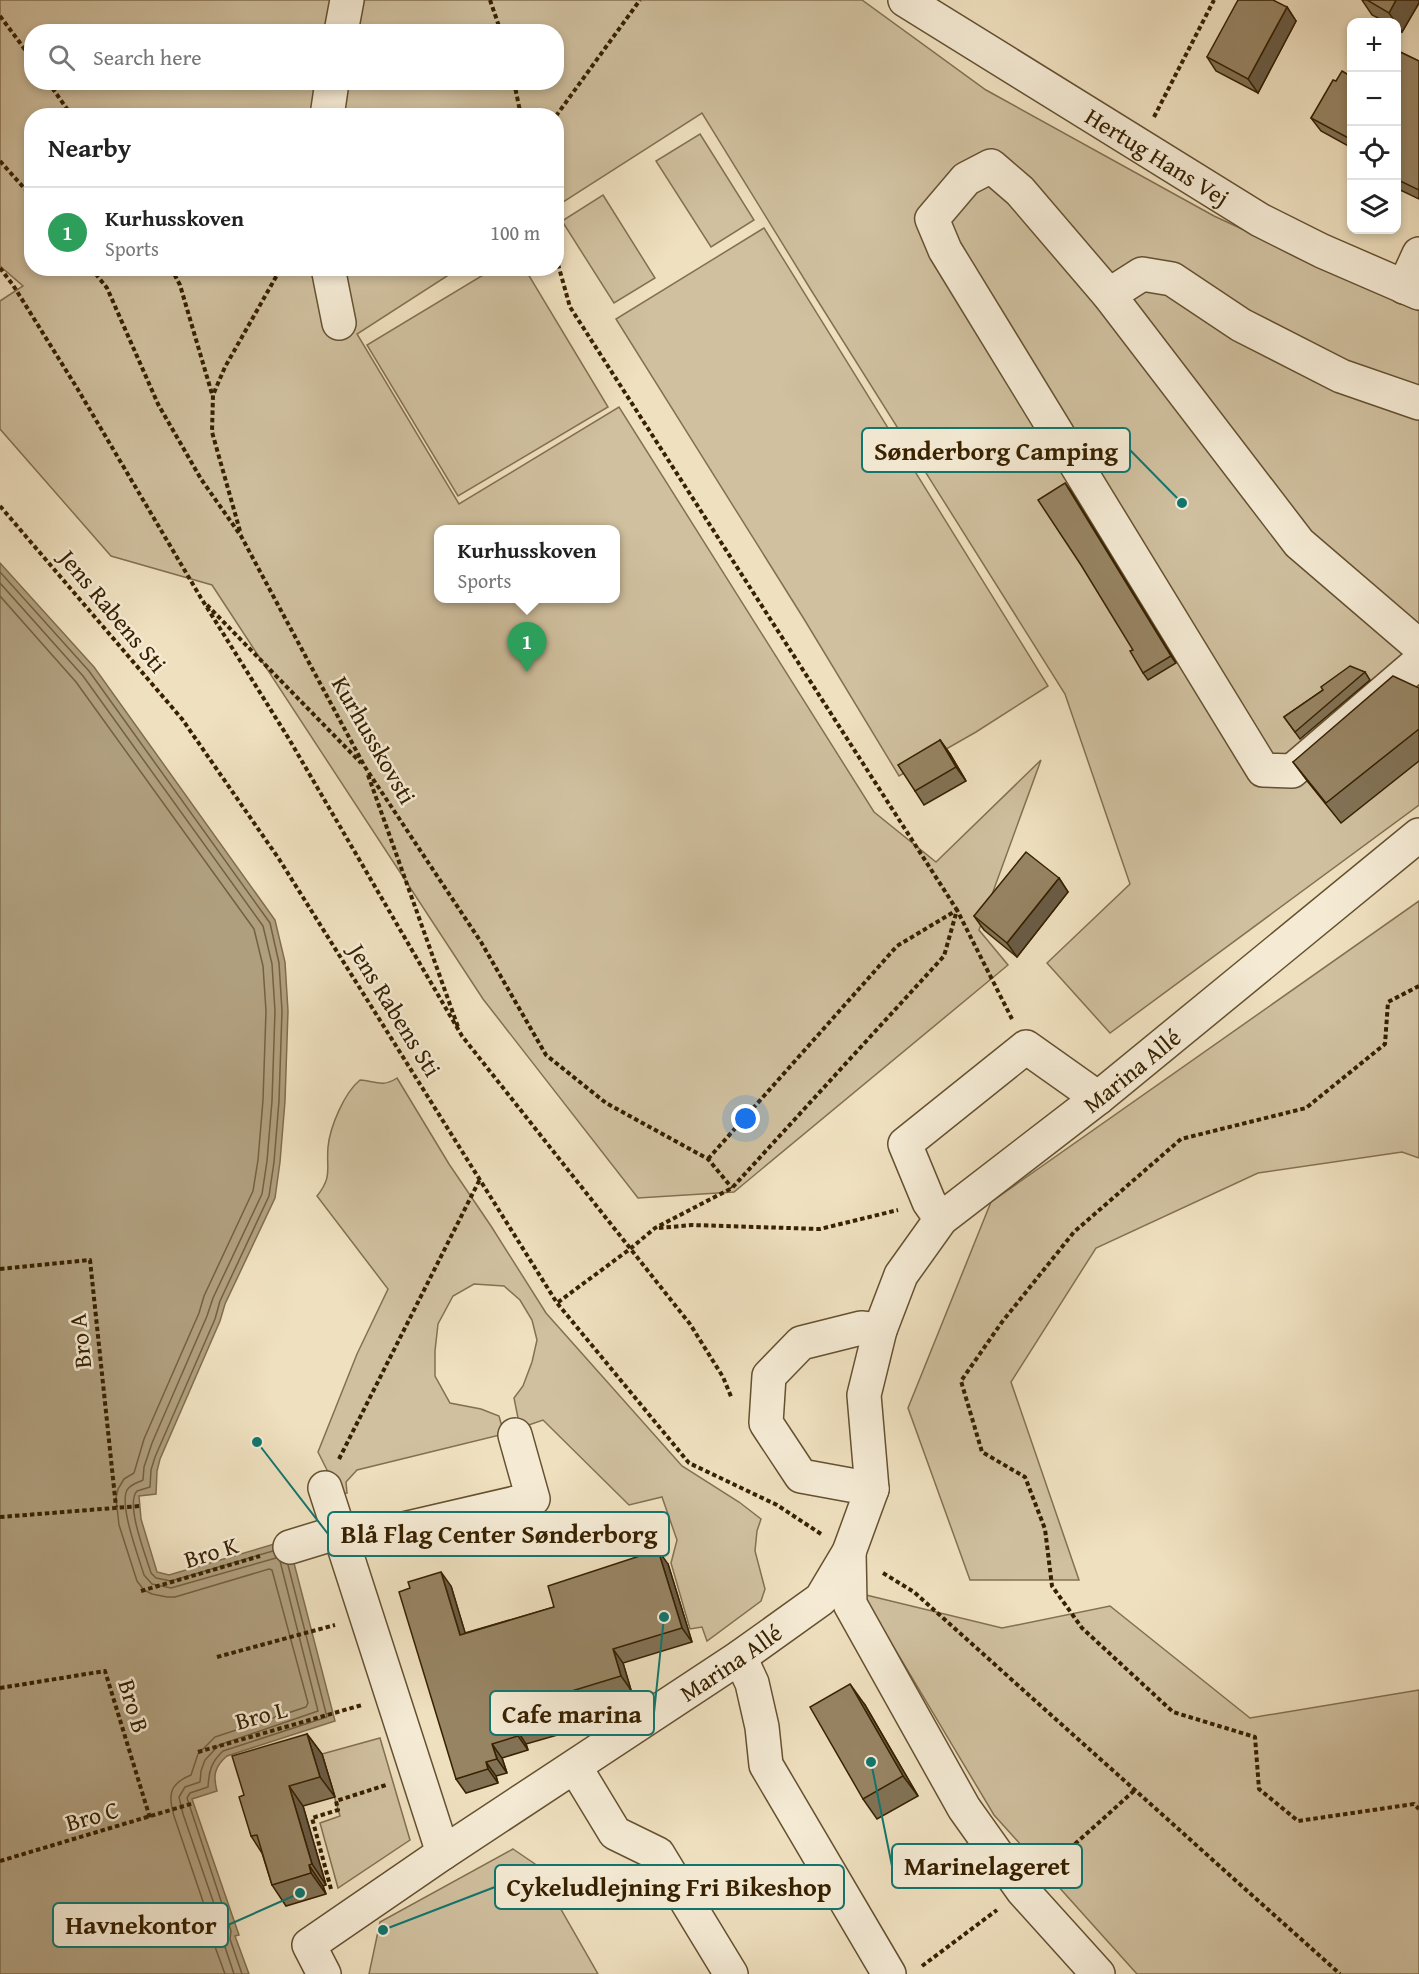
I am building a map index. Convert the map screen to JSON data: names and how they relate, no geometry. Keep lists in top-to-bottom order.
{
  "streets": {
    "street": ["Hertug Hans Vej", "Marina Allé"],
    "path": [
      "Jens Rabens Sti",
      "Kurhusskovsti",
      "Bro A",
      "Bro K",
      "Bro B",
      "Bro L",
      "Bro C"
    ]
  },
  "crossings": [
    ["Jens Rabens Sti", "Marina Allé"],
    ["Bro B", "Bro C"]
  ],
  "places": [
    "Sønderborg Camping",
    "Blå Flag Center Sønderborg",
    "Cafe marina",
    "Marinelageret",
    "Havnekontor",
    "Cykeludlejning Fri Bikeshop"
  ],
  "page": {
    "map_buttons": ["+", "−"],
    "search": "Search here",
    "heading": "Nearby",
    "list": [
      {
        "mark": "1",
        "name": "Kurhusskoven",
        "note": "Sports",
        "value": "100 m"
      }
    ],
    "popup": ["Kurhusskoven", "Sports"],
    "pins": "1"
  }
}
